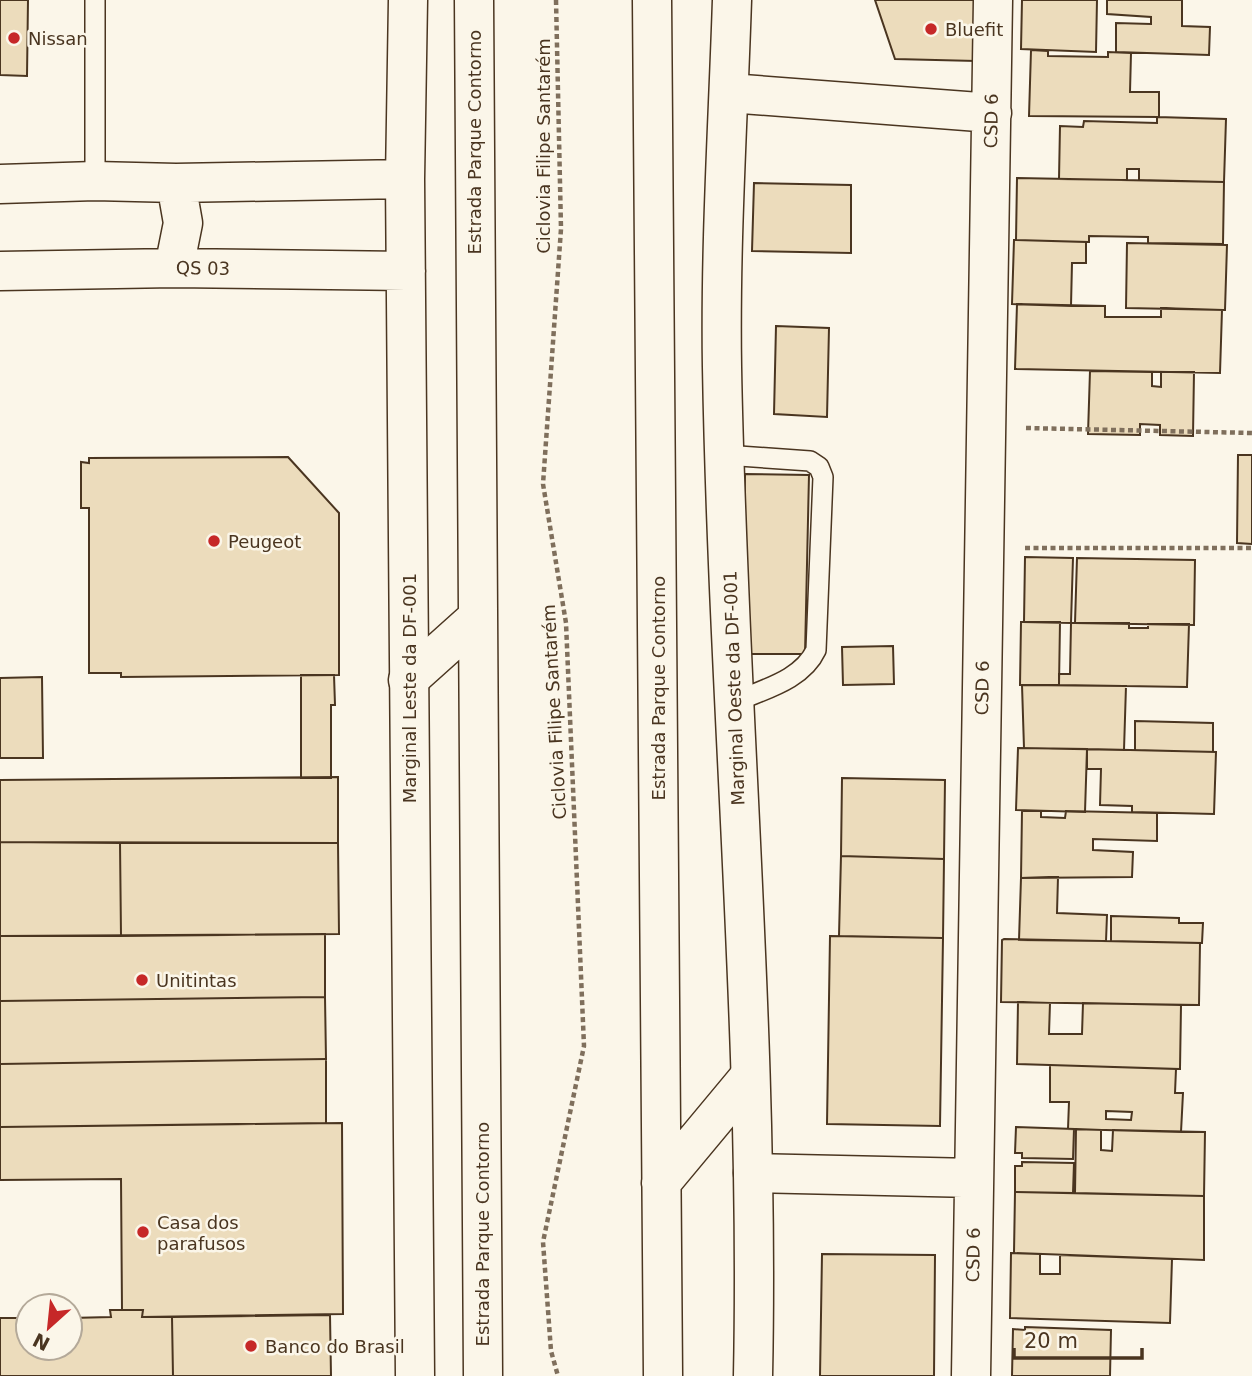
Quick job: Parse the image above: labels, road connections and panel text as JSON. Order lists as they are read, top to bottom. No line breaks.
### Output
{"streets":{"main road":["CSD 6","Estrada Parque Contorno","QS 03","Marginal Leste da DF-001","Marginal Oeste da DF-001"],"path":["Ciclovia Filipe Santarém"]},"crossings":[["QS 03","Marginal Leste da DF-001"]],"places":["Bluefit","Nissan","Peugeot","Unitintas","Casa dos parafusos","Banco do Brasil"],"scale_bar":"20 m","north":"bottom left"}
